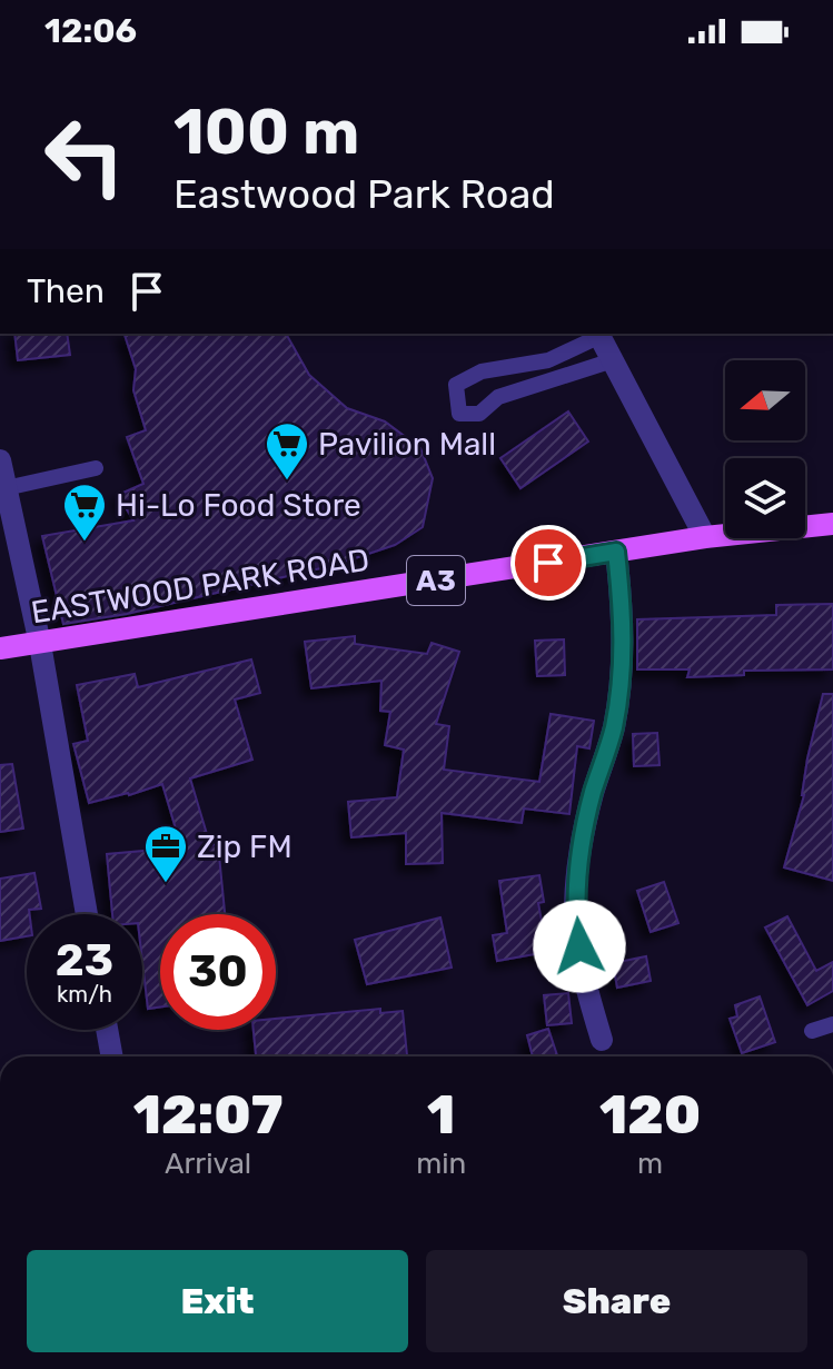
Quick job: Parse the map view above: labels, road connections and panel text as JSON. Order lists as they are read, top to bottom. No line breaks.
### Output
{"streets":{"main road":["A3","EASTWOOD PARK ROAD"]},"places":{"supermarket":["Pavilion Mall","Hi-Lo Food Store"],"office":["Zip FM"]},"north":"left","page":{"status":"12:06","turn":["100 m","Eastwood Park Road"],"then":"Then","speed":"23 km/h","limit":"30","eta":["12:07","Arrival","1","min","120","m"],"buttons":["Exit","Share"]}}
